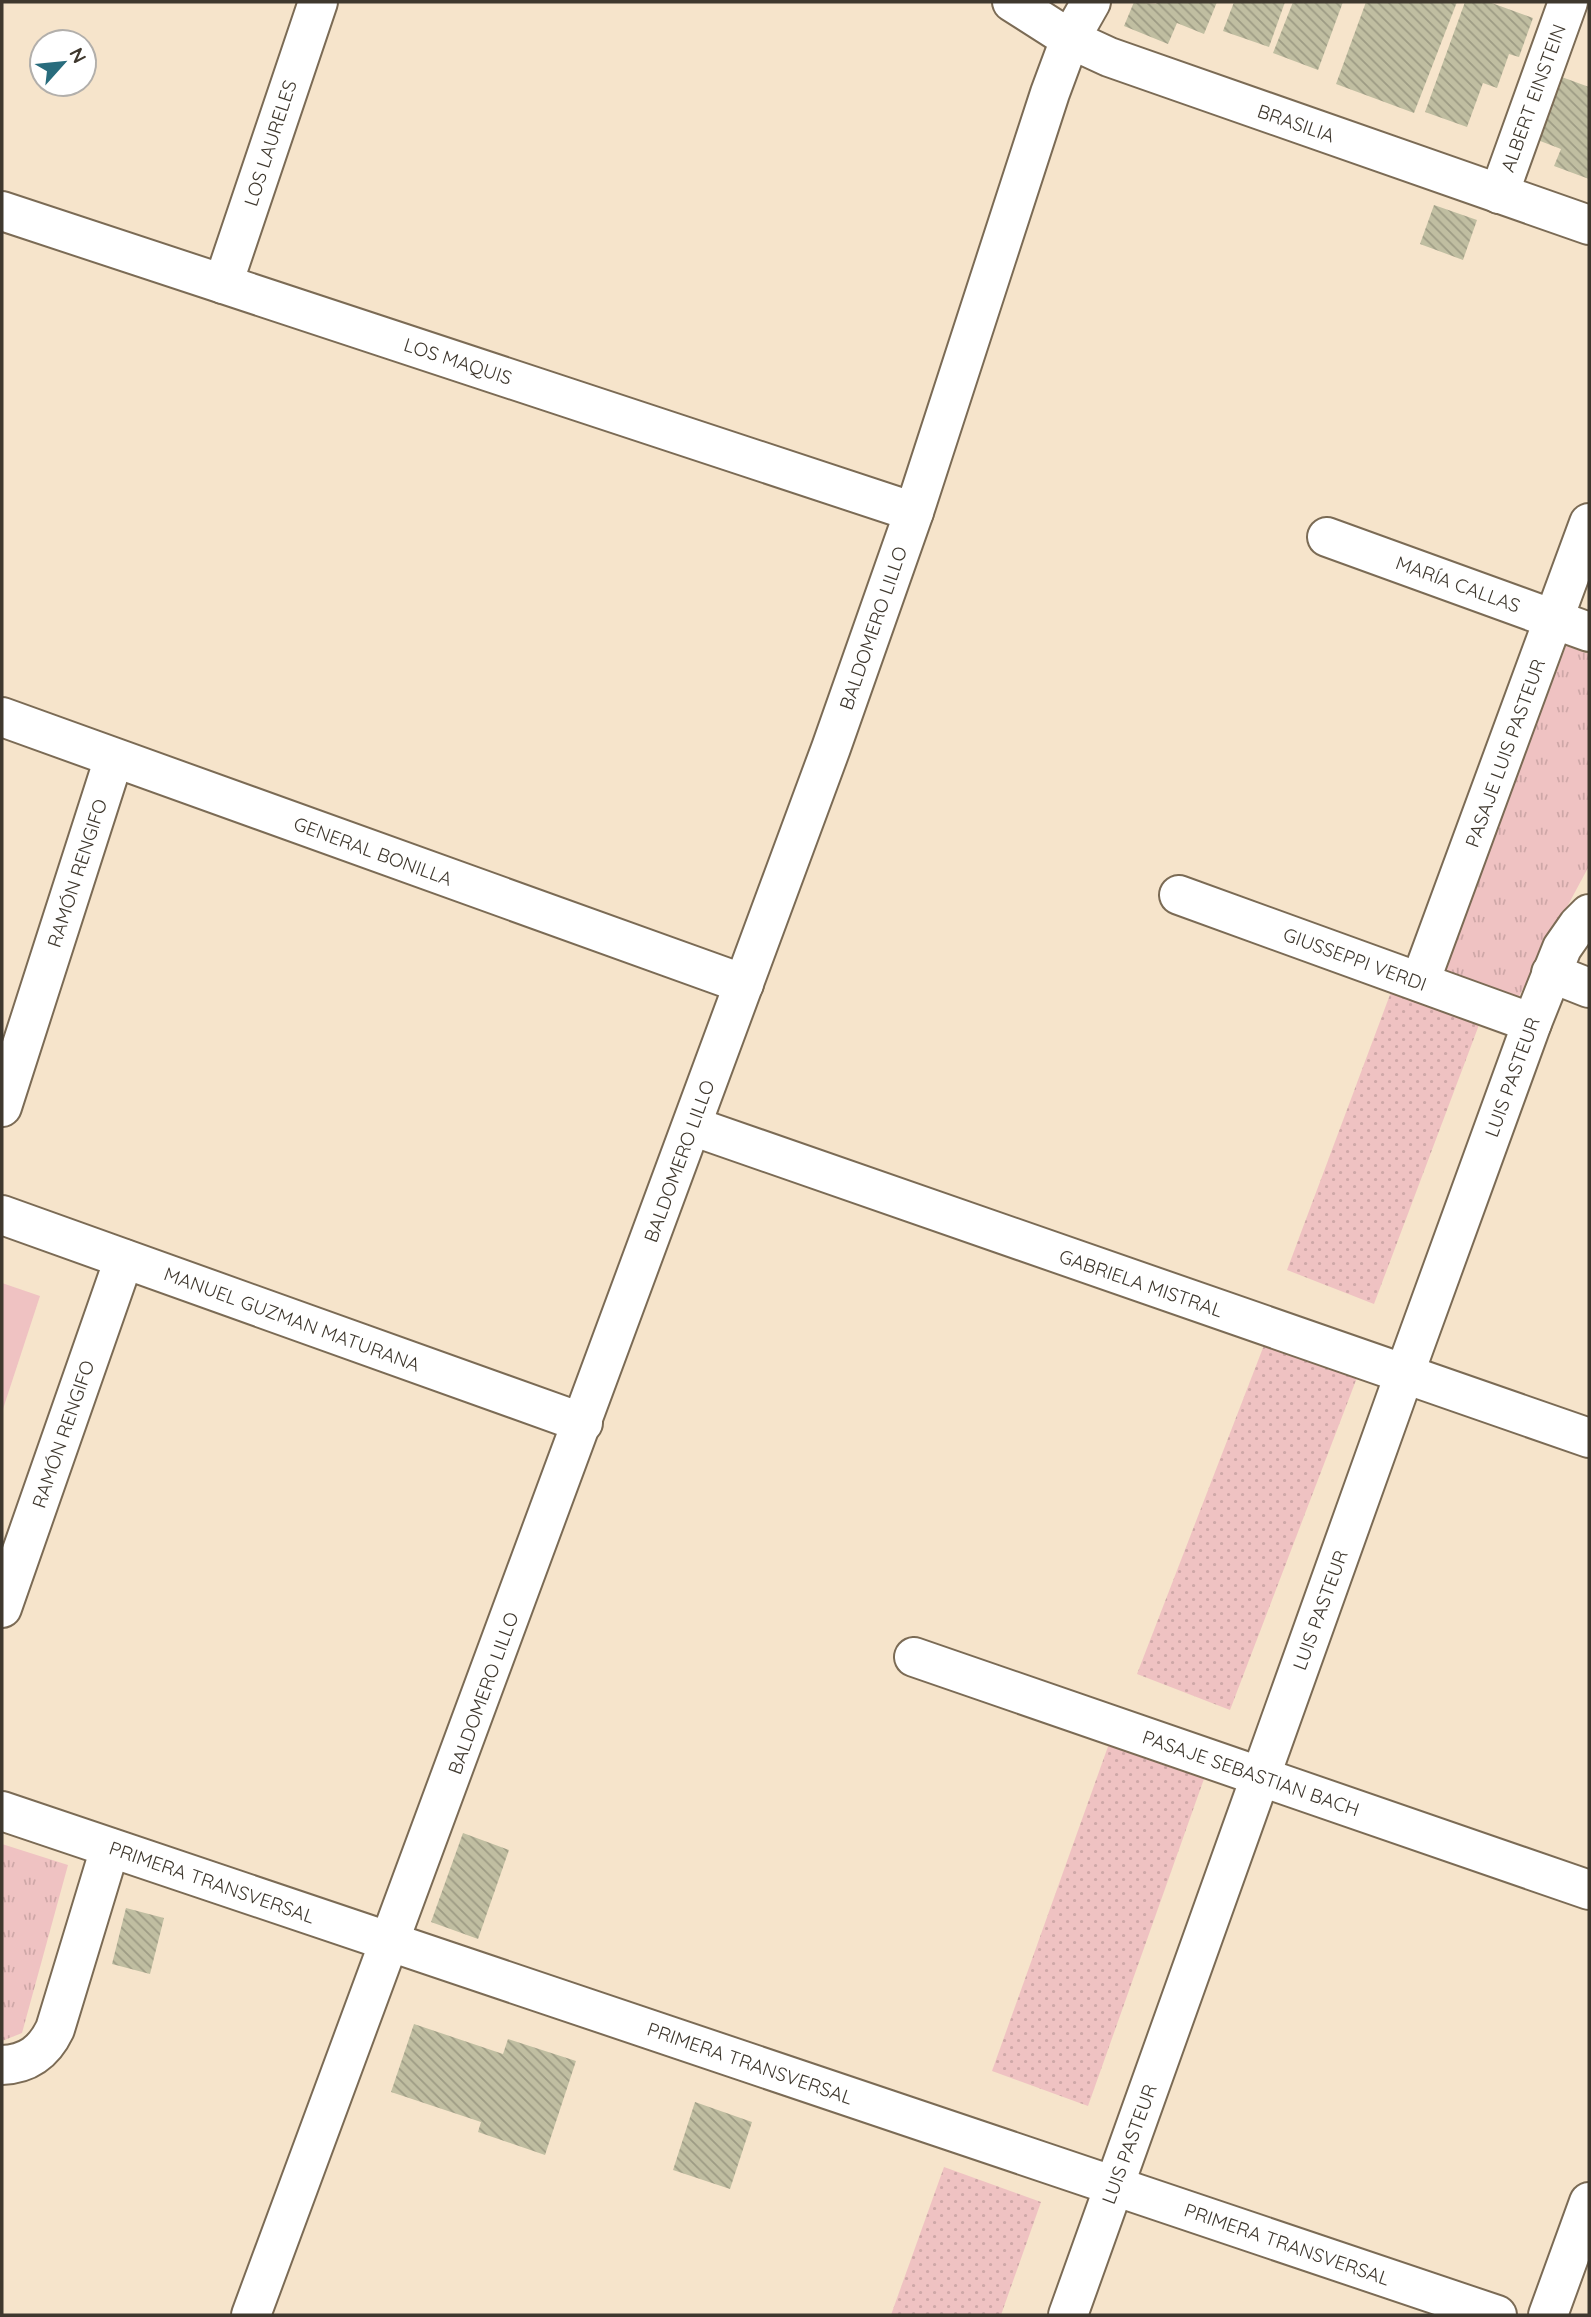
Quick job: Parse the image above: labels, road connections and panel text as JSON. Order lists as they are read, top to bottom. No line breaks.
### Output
{"streets":{"street":["ALBERT EINSTEIN","BRASILIA","LOS LAURELES","LOS MAQUIS","MARÍA CALLAS","BALDOMERO LILLO","PASAJE LUIS PASTEUR","GENERAL BONILLA","RAMÓN RENGIFO","GIUSSEPPI VERDI","LUIS PASTEUR","GABRIELA MISTRAL","MANUEL GUZMAN MATURANA","PASAJE SEBASTIAN BACH","PRIMERA TRANSVERSAL"]},"crossings":[["ALBERT EINSTEIN","BRASILIA"],["BRASILIA","BALDOMERO LILLO"],["LOS LAURELES","LOS MAQUIS"],["LOS MAQUIS","BALDOMERO LILLO"],["MARÍA CALLAS","PASAJE LUIS PASTEUR"],["BALDOMERO LILLO","GENERAL BONILLA"],["BALDOMERO LILLO","GABRIELA MISTRAL"],["BALDOMERO LILLO","MANUEL GUZMAN MATURANA"],["BALDOMERO LILLO","PRIMERA TRANSVERSAL"],["PASAJE LUIS PASTEUR","GIUSSEPPI VERDI"],["GENERAL BONILLA","RAMÓN RENGIFO"],["RAMÓN RENGIFO","MANUEL GUZMAN MATURANA"],["GIUSSEPPI VERDI","LUIS PASTEUR"],["LUIS PASTEUR","GABRIELA MISTRAL"],["LUIS PASTEUR","PASAJE SEBASTIAN BACH"],["LUIS PASTEUR","PRIMERA TRANSVERSAL"]],"north":"top right"}
